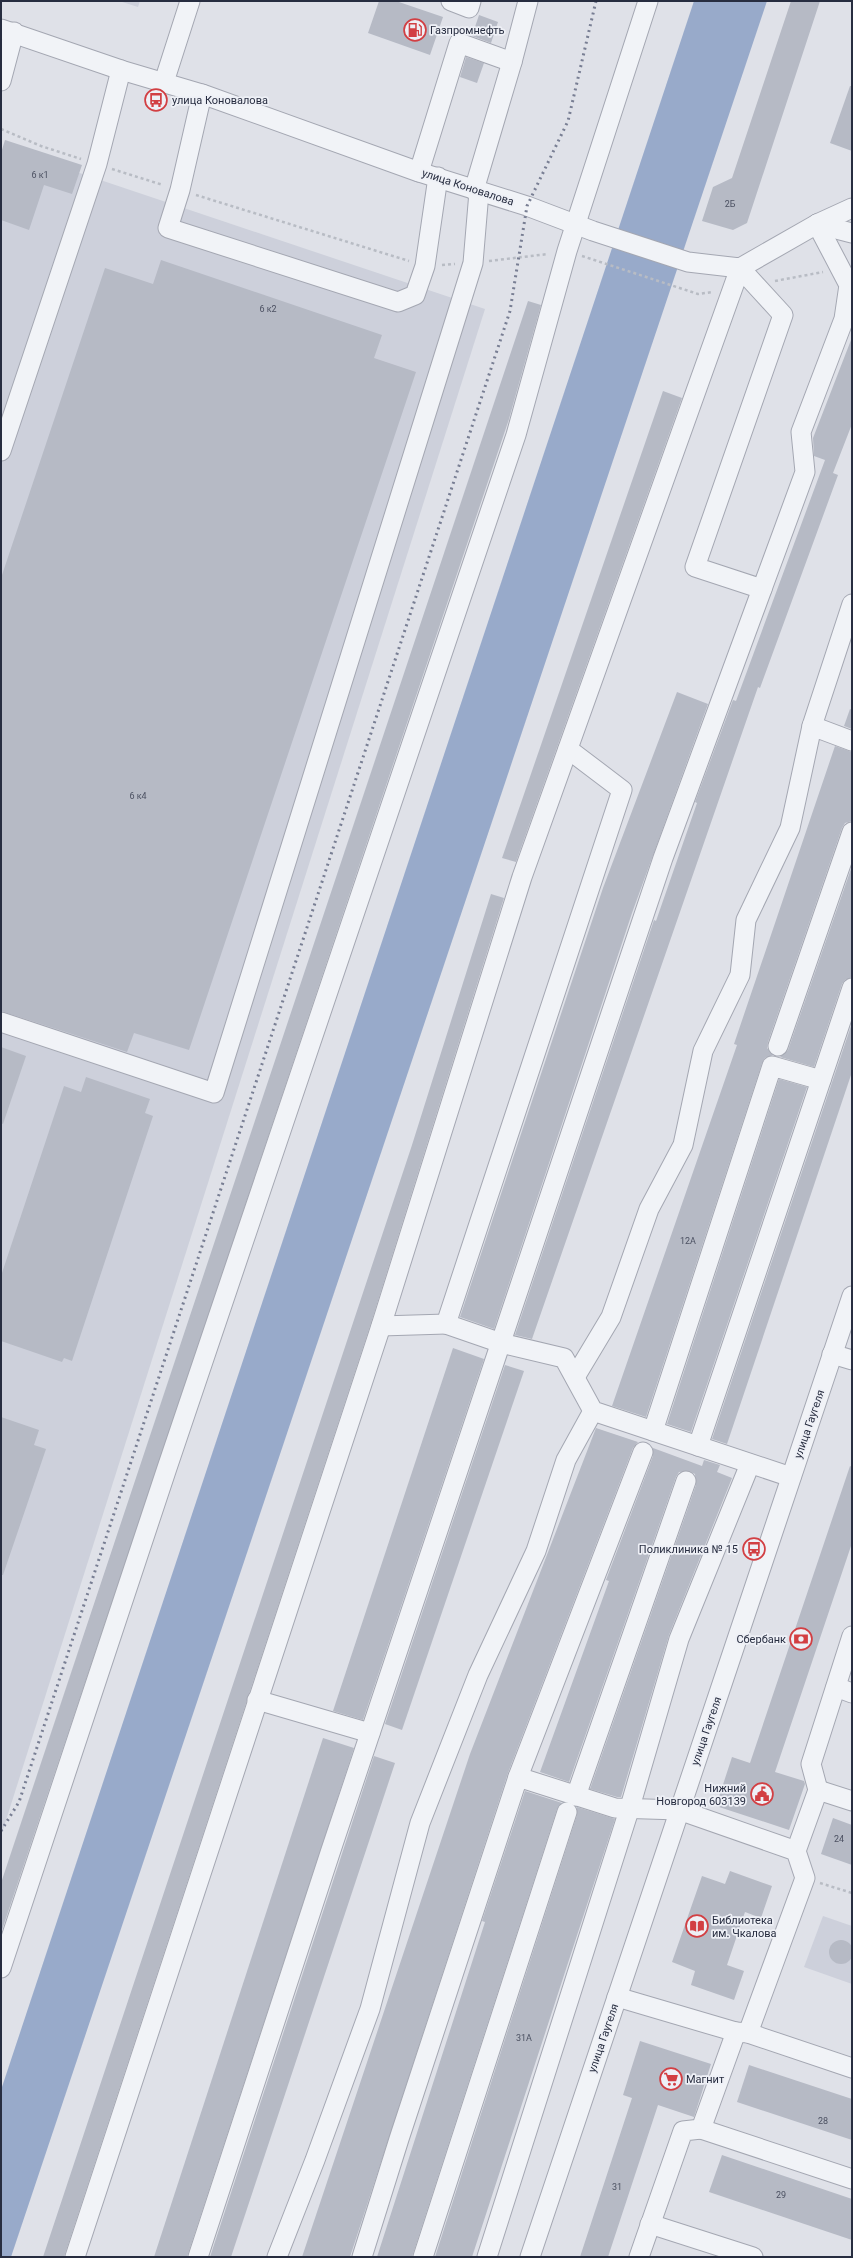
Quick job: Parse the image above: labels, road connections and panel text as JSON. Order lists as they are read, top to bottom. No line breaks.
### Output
{"streets":{"street":["улица Коновалова","улица Гаугеля"]},"places":{"fuel station":["Газпромнефть"],"bus stop":["улица Коновалова","Поликлиника № 15"],"bank":["Сбербанк"],"public building":["Нижний Новгород 603139"],"library":["Библиотека им. Чкалова"],"supermarket":["Магнит"]},"house_numbers":["6 к1","2Б","6 к2","6 к4","12А","24","31А","28","31","29"]}
